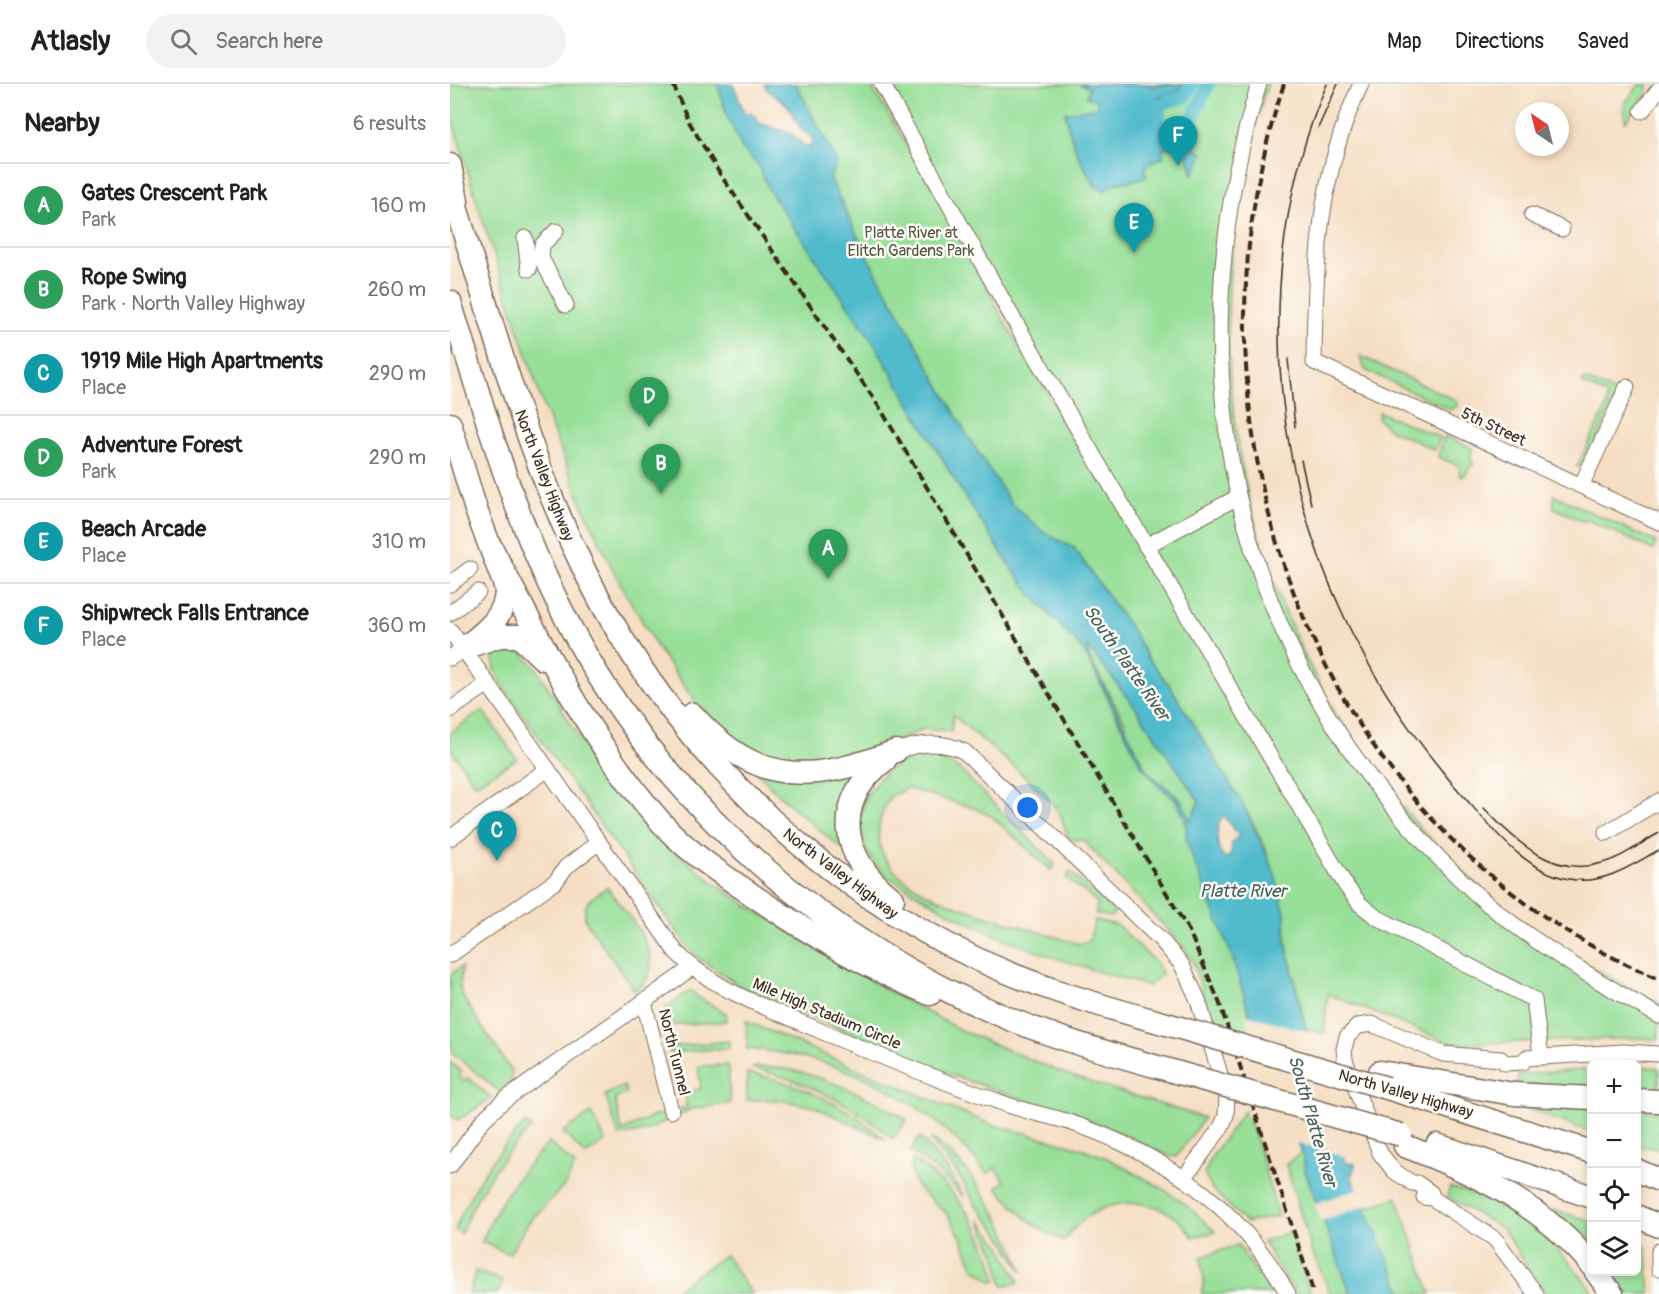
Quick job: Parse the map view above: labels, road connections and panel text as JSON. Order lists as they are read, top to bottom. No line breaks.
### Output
{"streets":{"highway":["North Valley Highway"],"street":["5th Street","Mile High Stadium Circle","North Tunnel"]},"water":["South Platte River","Platte River"],"parks":["Platte River at Elitch Gardens Park"],"north":"top left","page":{"header":"Atlasly","search":"Search here","nav":["Map","Directions","Saved"],"heading":["Nearby","6 results"],"pins":["F","E","D","B","A","C"],"list":[{"mark":"A","name":"Gates Crescent Park","note":"Park","value":"160 m"},{"mark":"B","name":"Rope Swing","note":"Park · North Valley Highway","value":"260 m"},{"mark":"C","name":"1919 Mile High Apartments","note":"Place","value":"290 m"},{"mark":"D","name":"Adventure Forest","note":"Park","value":"290 m"},{"mark":"E","name":"Beach Arcade","note":"Place","value":"310 m"},{"mark":"F","name":"Shipwreck Falls Entrance","note":"Place","value":"360 m"}],"map_buttons":["+","−"]}}
